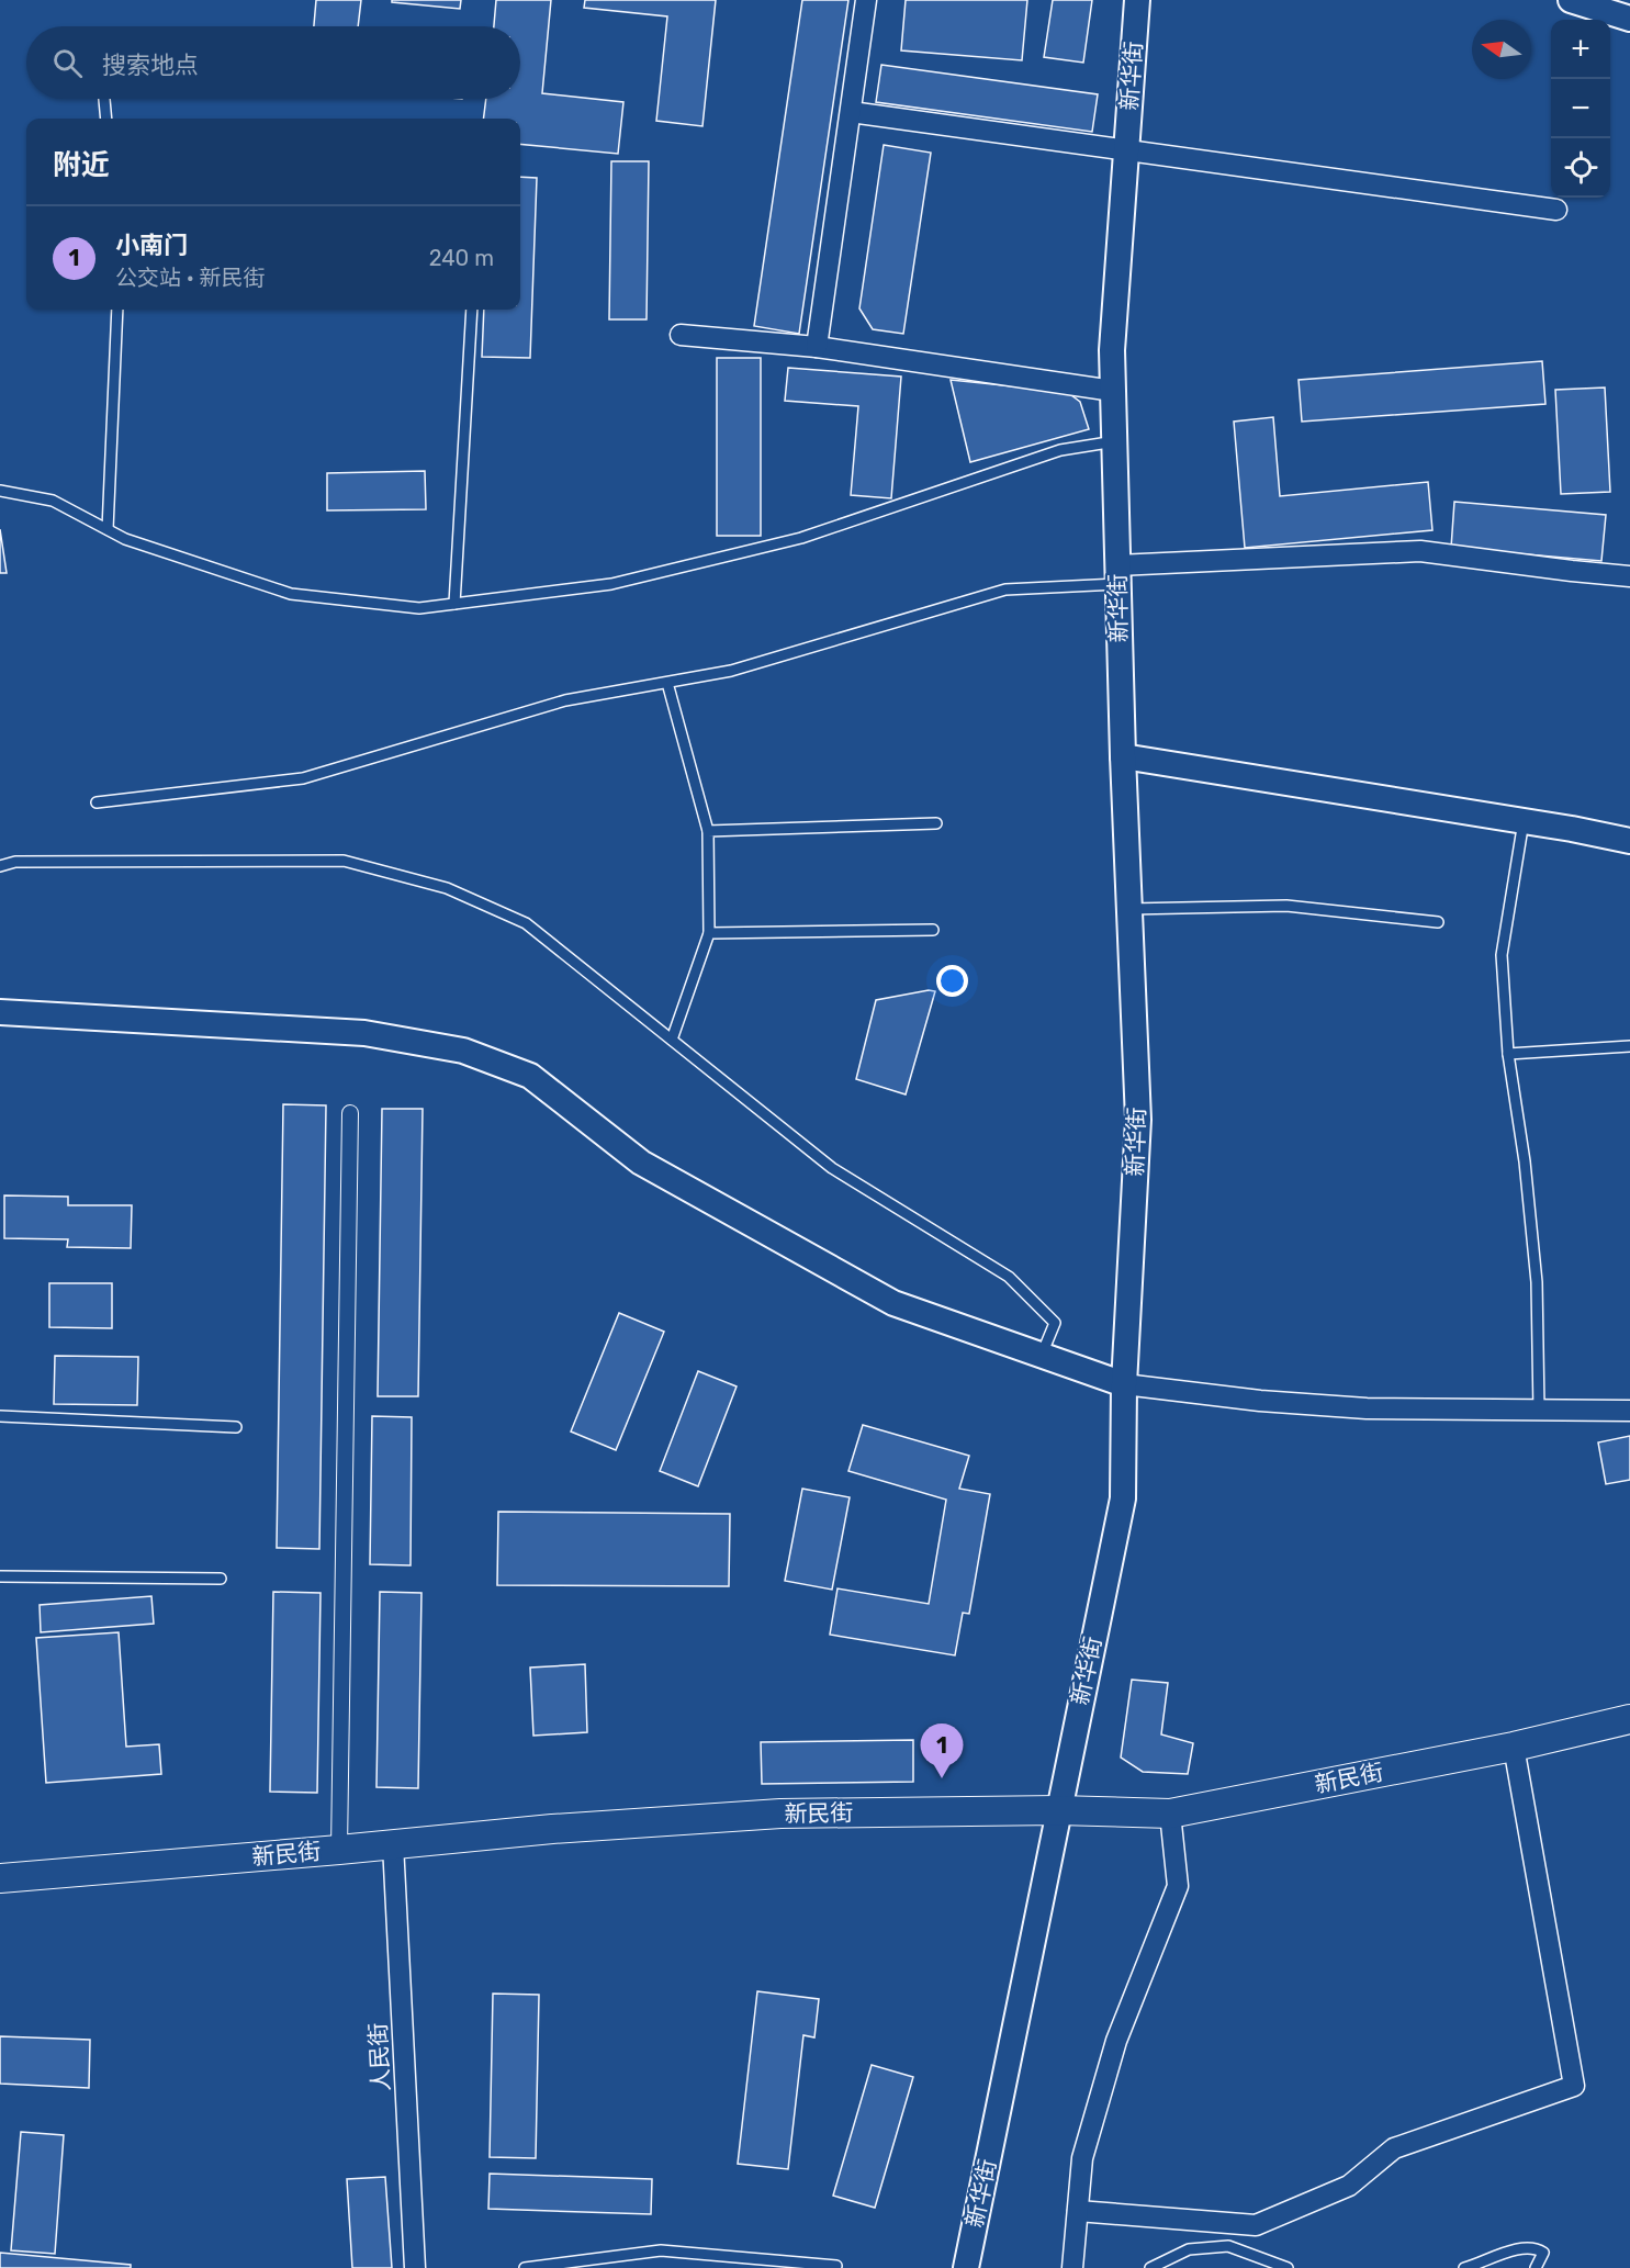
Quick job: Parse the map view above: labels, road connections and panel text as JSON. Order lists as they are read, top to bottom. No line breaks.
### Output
{"streets":{"main road":["新民街"],"street":["新华街","人民街"]},"crossings":[["新华街","新民街"],["新民街","人民街"]],"north":"left","page":{"map_buttons":["+","−"],"search":"搜索地点","heading":"附近","list":[{"mark":"1","name":"小南门","note":"公交站 · 新民街","value":"240 m"}],"pins":"1"}}
